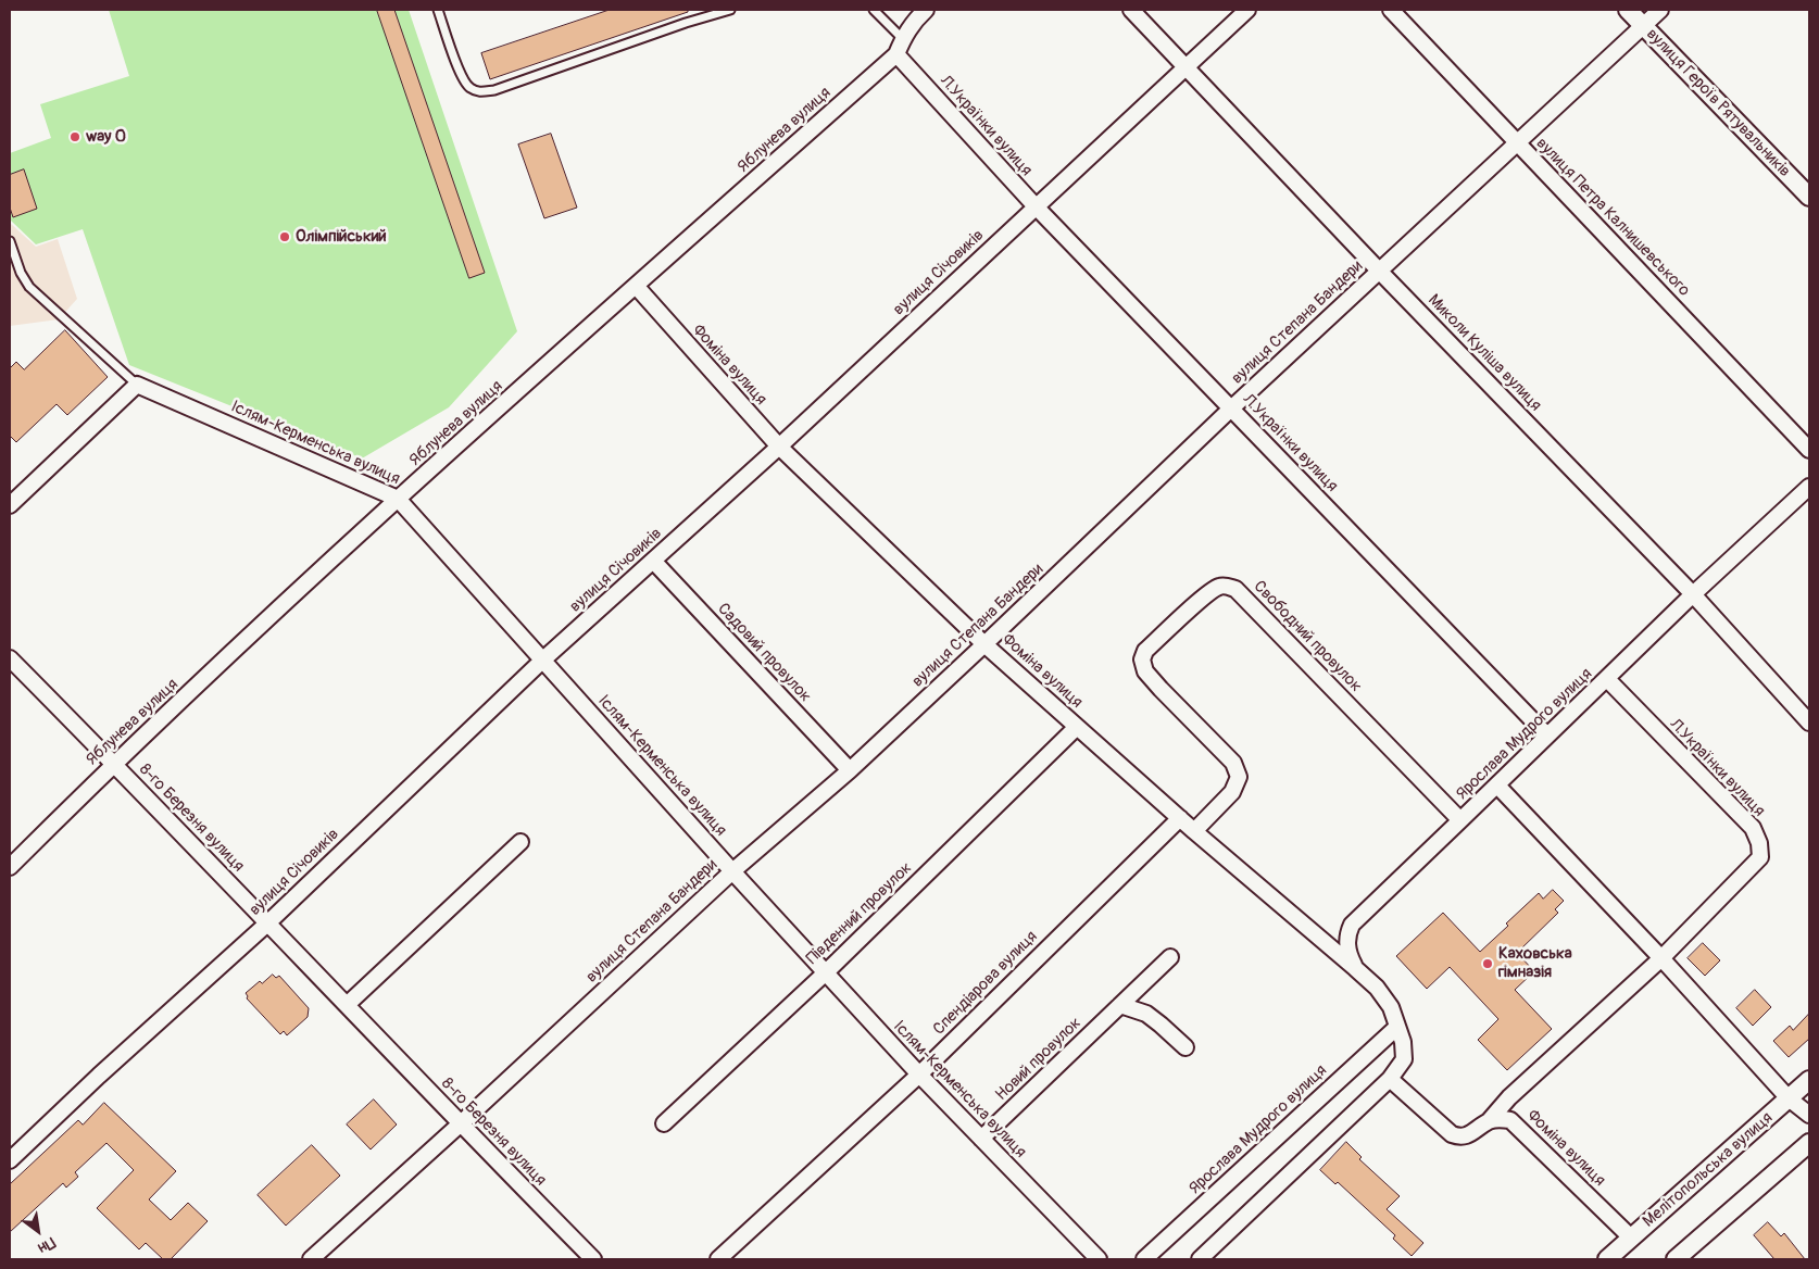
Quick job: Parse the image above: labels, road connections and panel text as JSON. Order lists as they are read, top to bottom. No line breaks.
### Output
{"streets":{"street":["вулиця Героїв Рятувальників","Л.Українки вулиця","Яблунева вулиця","вулиця Петра Калнишевського","вулиця Січовиків","вулиця Степана Бандери","Миколи Куліша вулиця","Фоміна вулиця","Іслям-Керменська вулиця","Свободний провулок","Садовий провулок","Ярослава Мудрого вулиця","8-го Березня вулиця","Південний провулок","Спендіарова вулиця","Новий провулок","Мелітопольська вулиця"]},"crossings":[["вулиця Героїв Рятувальників","вулиця Степана Бандери"],["Л.Українки вулиця","Яблунева вулиця"],["Л.Українки вулиця","вулиця Січовиків"],["Л.Українки вулиця","вулиця Степана Бандери"],["Л.Українки вулиця","Фоміна вулиця"],["Л.Українки вулиця","Ярослава Мудрого вулиця"],["Яблунева вулиця","Фоміна вулиця"],["Яблунева вулиця","Іслям-Керменська вулиця"],["Яблунева вулиця","8-го Березня вулиця"],["вулиця Петра Калнишевського","вулиця Степана Бандери"],["вулиця Січовиків","Миколи Куліша вулиця"],["вулиця Січовиків","Фоміна вулиця"],["вулиця Січовиків","Іслям-Керменська вулиця"],["вулиця Січовиків","Садовий провулок"],["вулиця Січовиків","8-го Березня вулиця"],["вулиця Степана Бандери","Миколи Куліша вулиця"],["вулиця Степана Бандери","Фоміна вулиця"],["вулиця Степана Бандери","Іслям-Керменська вулиця"],["вулиця Степана Бандери","Садовий провулок"],["вулиця Степана Бандери","8-го Березня вулиця"],["Миколи Куліша вулиця","Ярослава Мудрого вулиця"],["Фоміна вулиця","Свободний провулок"],["Фоміна вулиця","Ярослава Мудрого вулиця"],["Фоміна вулиця","Південний провулок"],["Фоміна вулиця","Спендіарова вулиця"],["Фоміна вулиця","Мелітопольська вулиця"],["Іслям-Керменська вулиця","Південний провулок"],["Іслям-Керменська вулиця","Спендіарова вулиця"],["Іслям-Керменська вулиця","Новий провулок"],["Свободний провулок","Ярослава Мудрого вулиця"]],"places":["way 0","Олімпійський","Каховська гімназія"],"north":"bottom right"}
